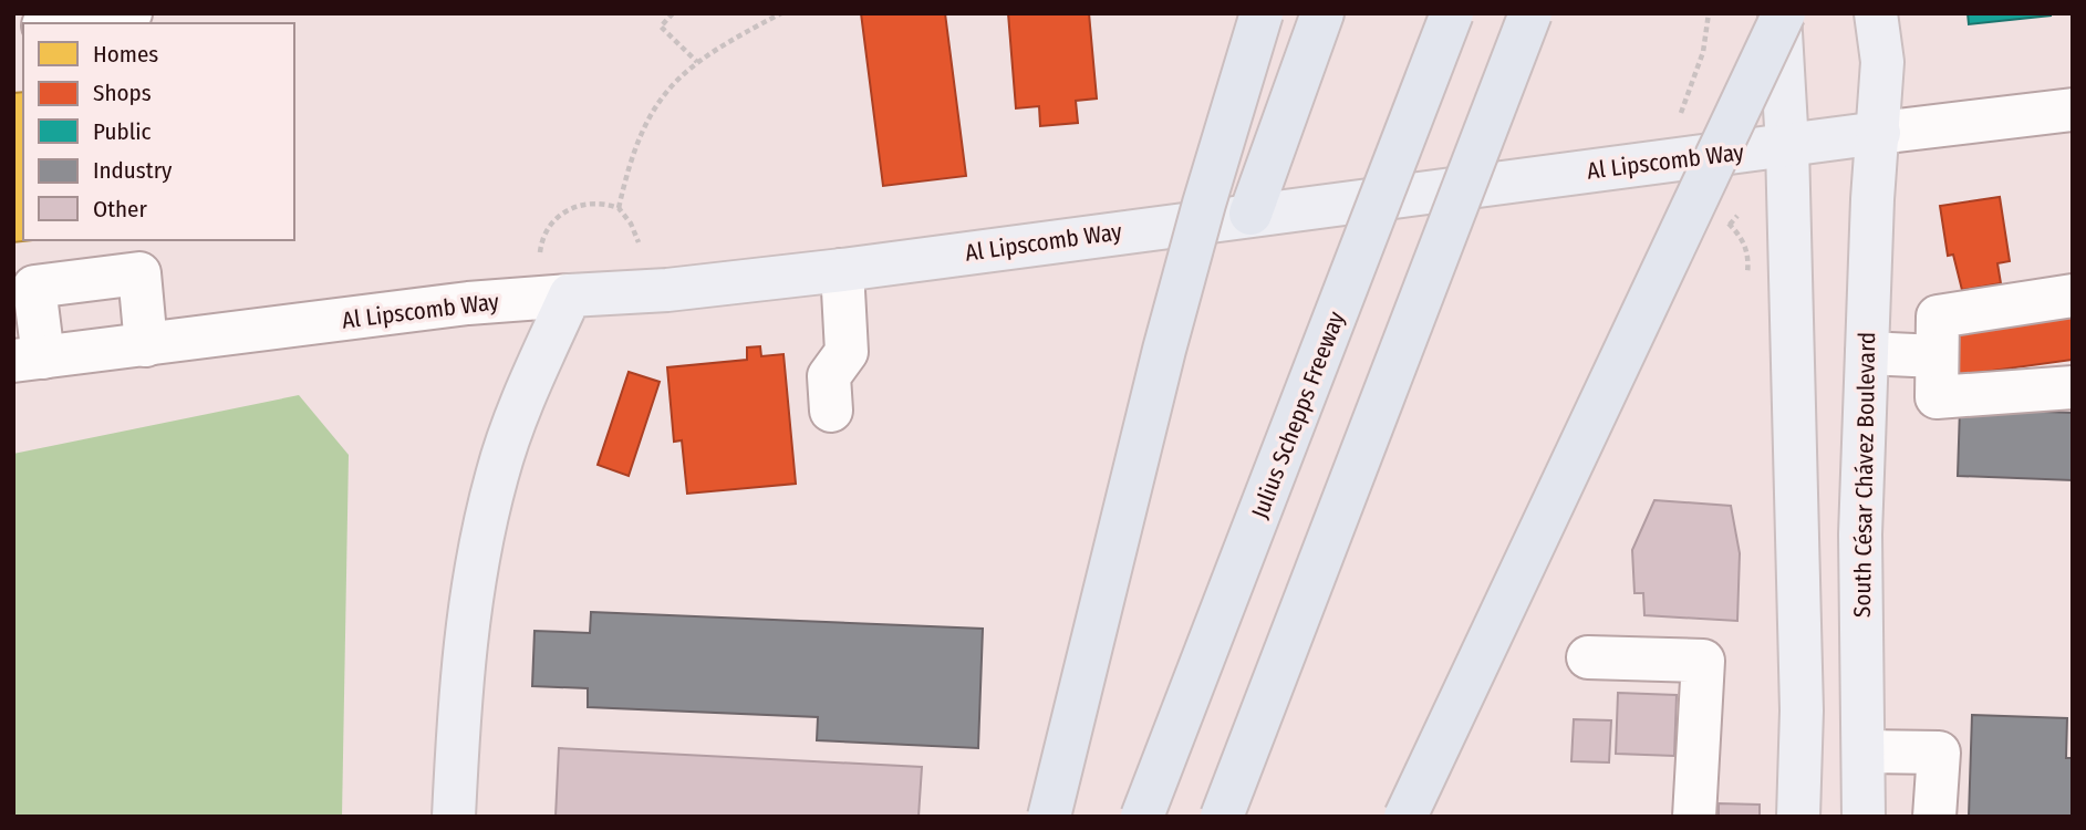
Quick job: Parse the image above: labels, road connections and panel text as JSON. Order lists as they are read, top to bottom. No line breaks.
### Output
{"streets":{"highway":["Julius Schepps Freeway"],"main road":["Al Lipscomb Way","South César Chávez Boulevard"]},"crossings":[["Al Lipscomb Way","South César Chávez Boulevard"]],"legend":["Homes","Shops","Public","Industry","Other"]}
